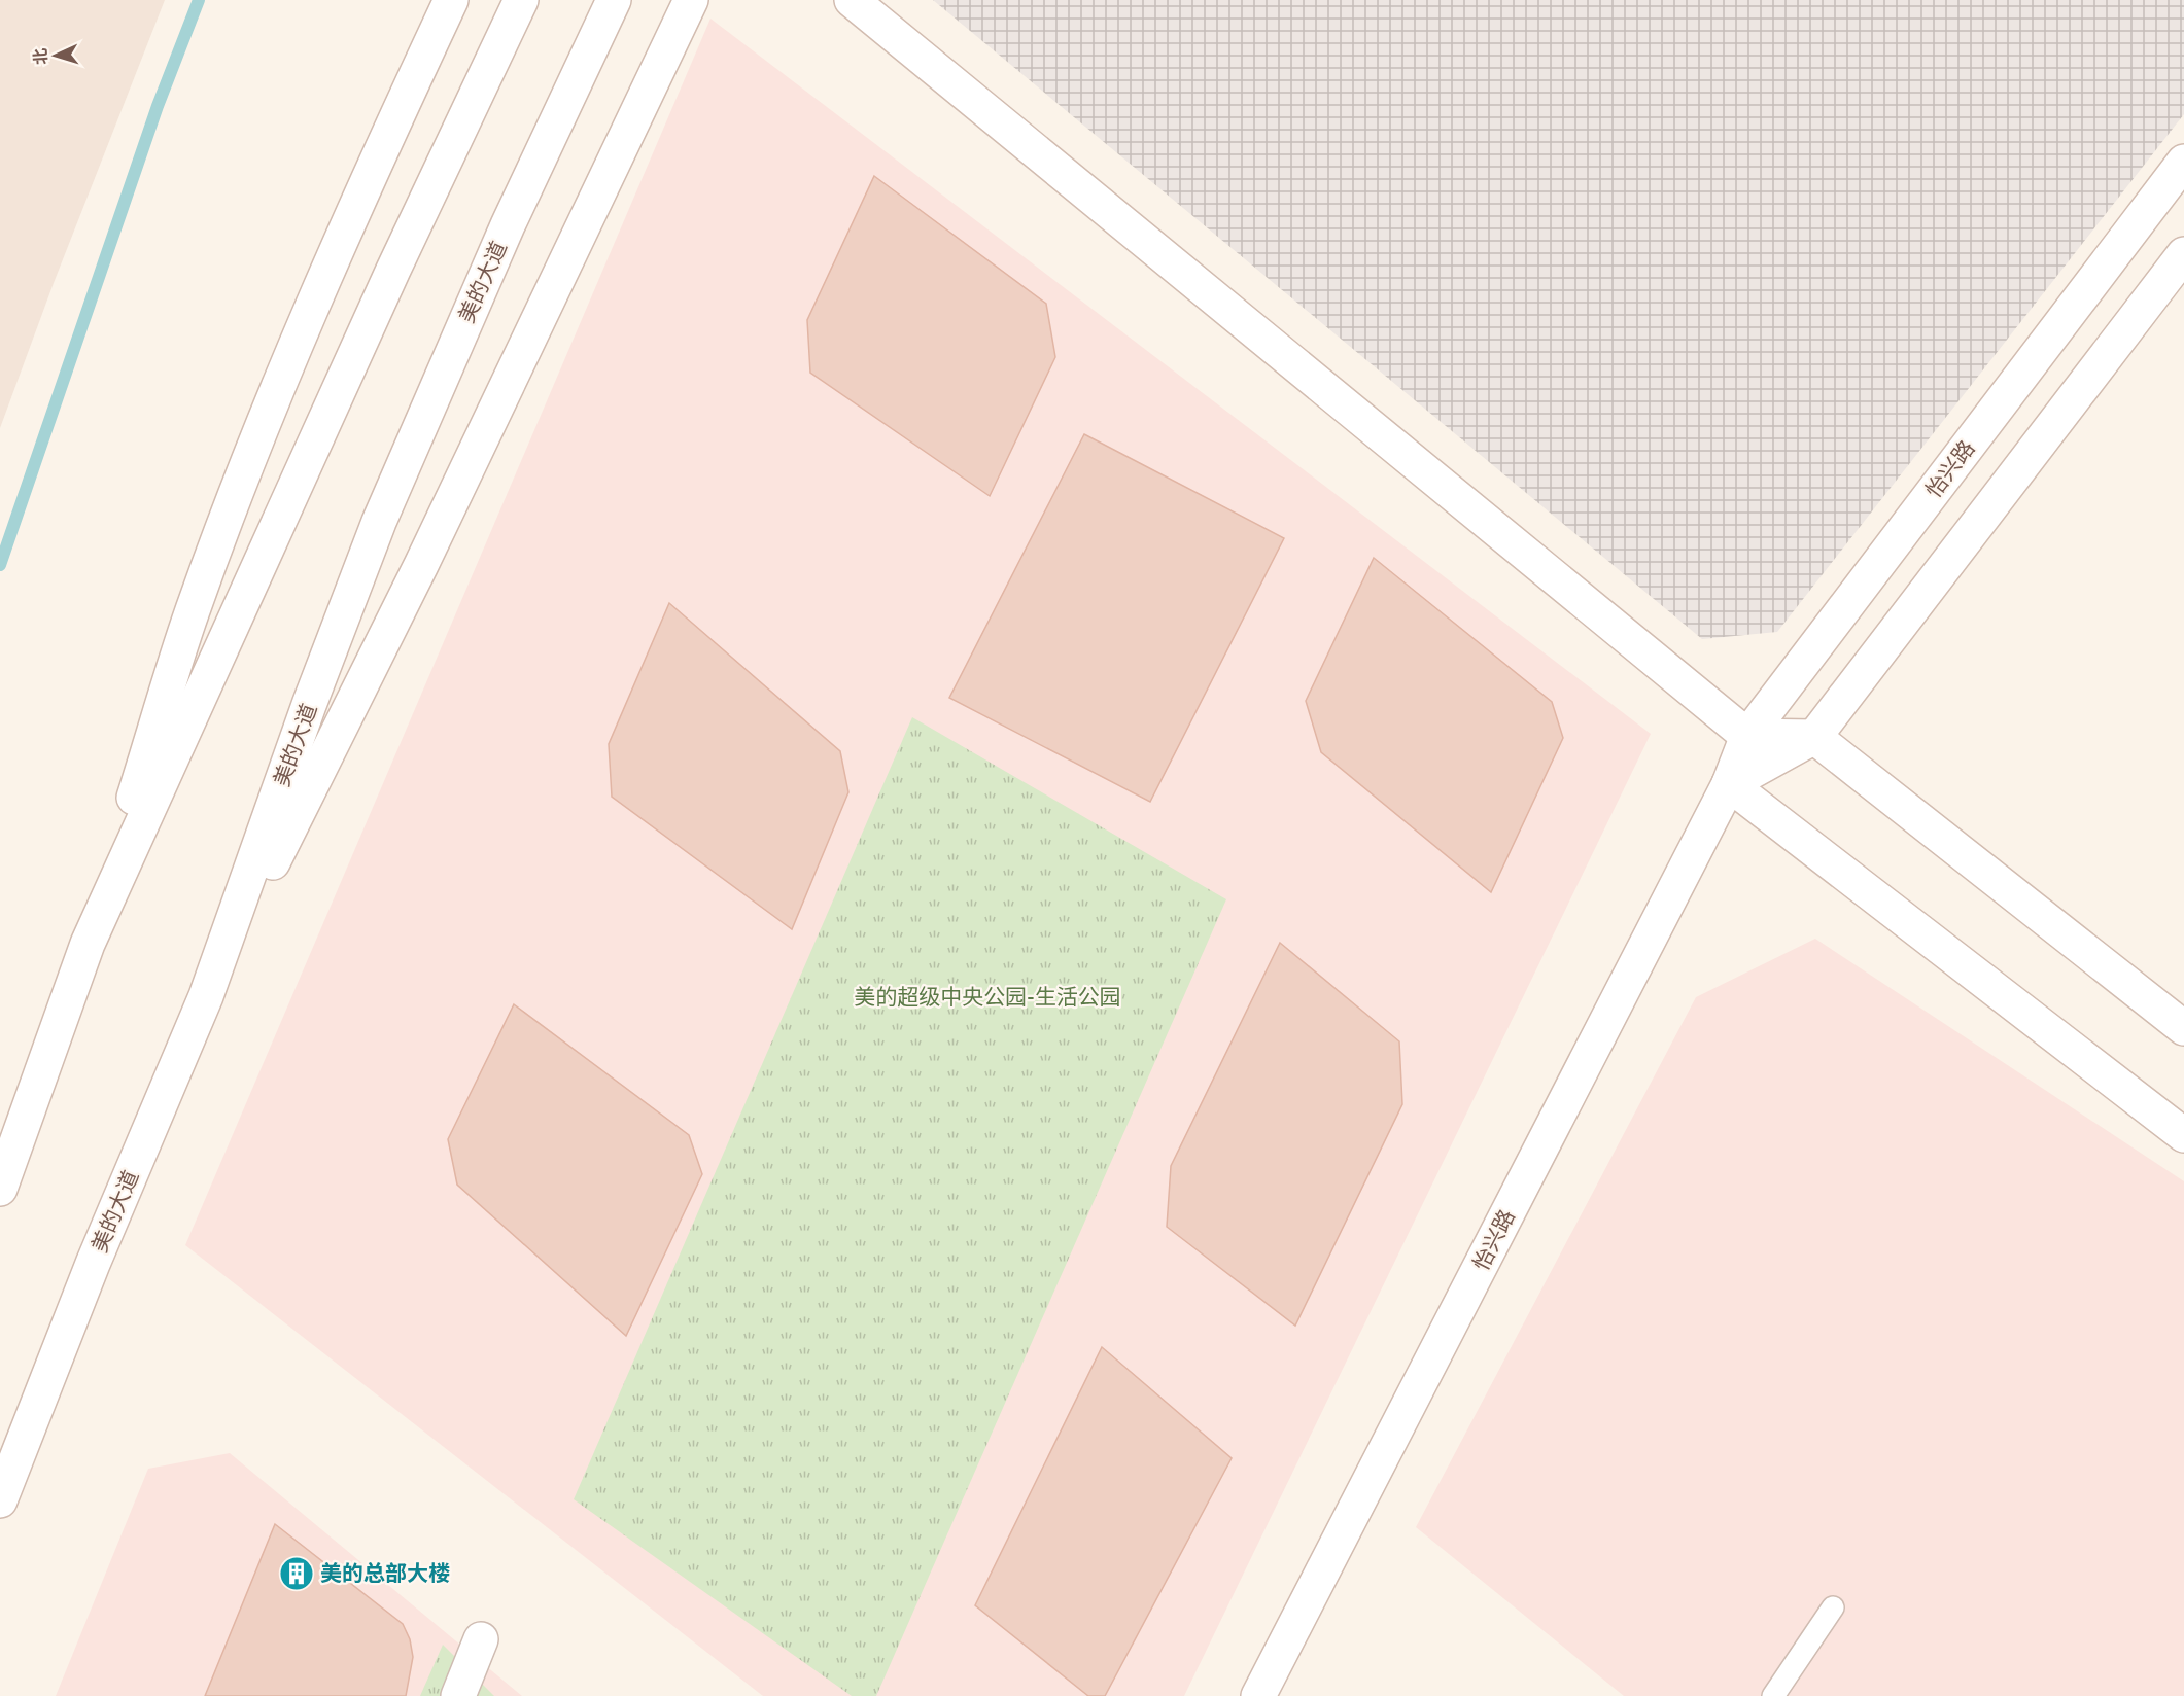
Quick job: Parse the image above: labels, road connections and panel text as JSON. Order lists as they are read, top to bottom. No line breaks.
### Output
{"streets":{"main road":["美的大道","怡兴路"]},"parks":["美的超级中央公园-生活公园"],"places":{"building":["美的总部大楼"]},"north":"left"}
